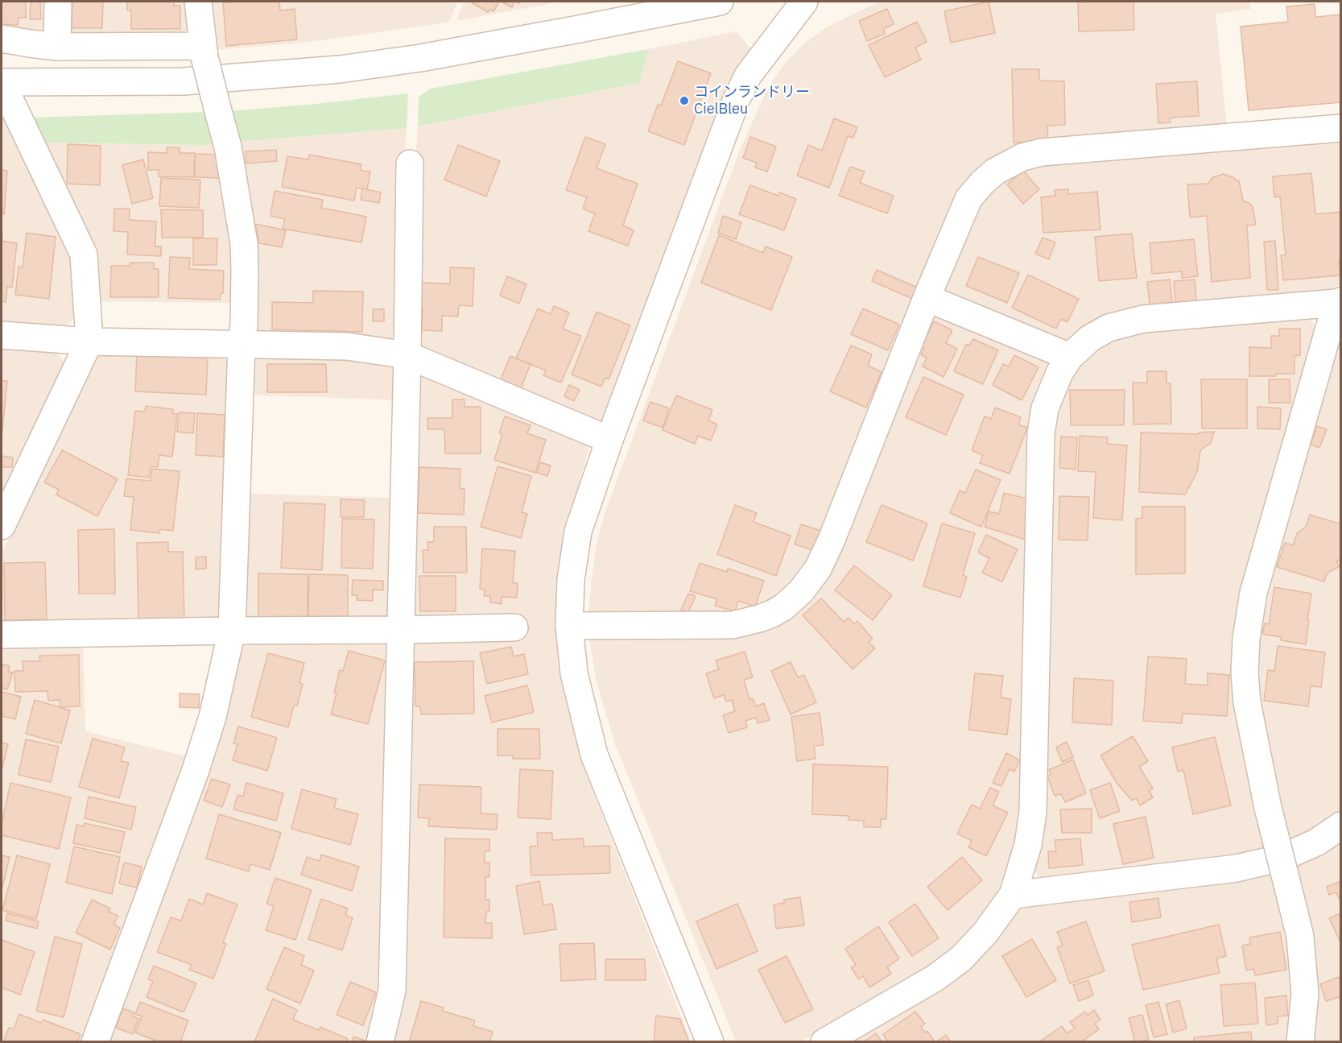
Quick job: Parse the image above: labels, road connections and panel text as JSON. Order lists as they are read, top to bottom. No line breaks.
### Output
{"places":["コインランドリー CielBleu"]}
